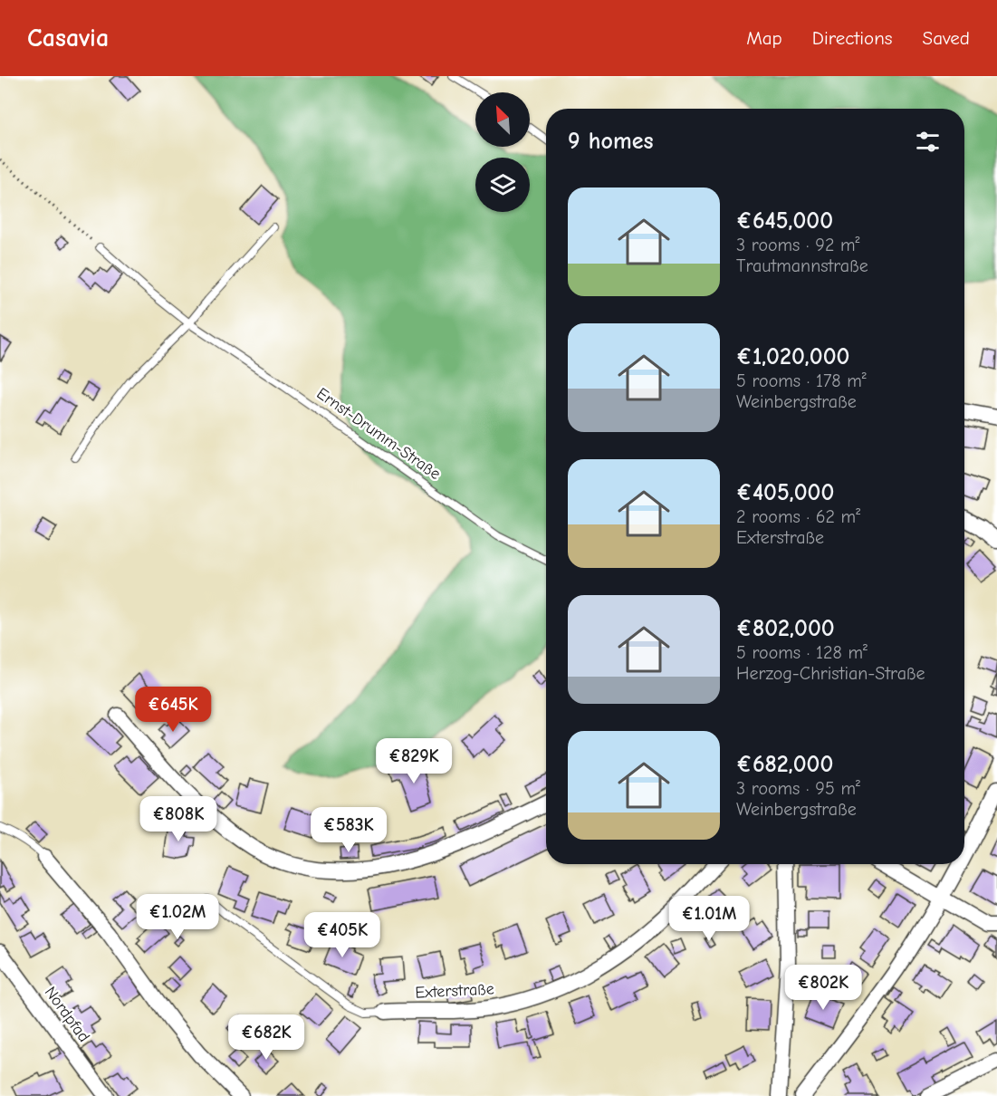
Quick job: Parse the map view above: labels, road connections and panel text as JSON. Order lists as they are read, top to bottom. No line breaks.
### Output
{"streets":{"street":["Exterstraße","Nordpfad"],"lane":["Ernst-Drumm-Straße"]},"north":"top left","page":{"header":"Casavia","nav":["Map","Directions","Saved"],"heading":"9 homes","list":[{"name":"€645,000","note":"3 rooms · 92 m² · Trautmannstraße"},{"name":"€1,020,000","note":"5 rooms · 178 m² · Weinbergstraße"},{"name":"€405,000","note":"2 rooms · 62 m² · Exterstraße"},{"name":"€802,000","note":"5 rooms · 128 m² · Herzog-Christian-Straße"},{"name":"€682,000","note":"3 rooms · 95 m² · Weinbergstraße"}],"price":["€645K","€829K","€808K","€583K","€1.02M","€1.01M","€405K","€802K","€682K"]}}
